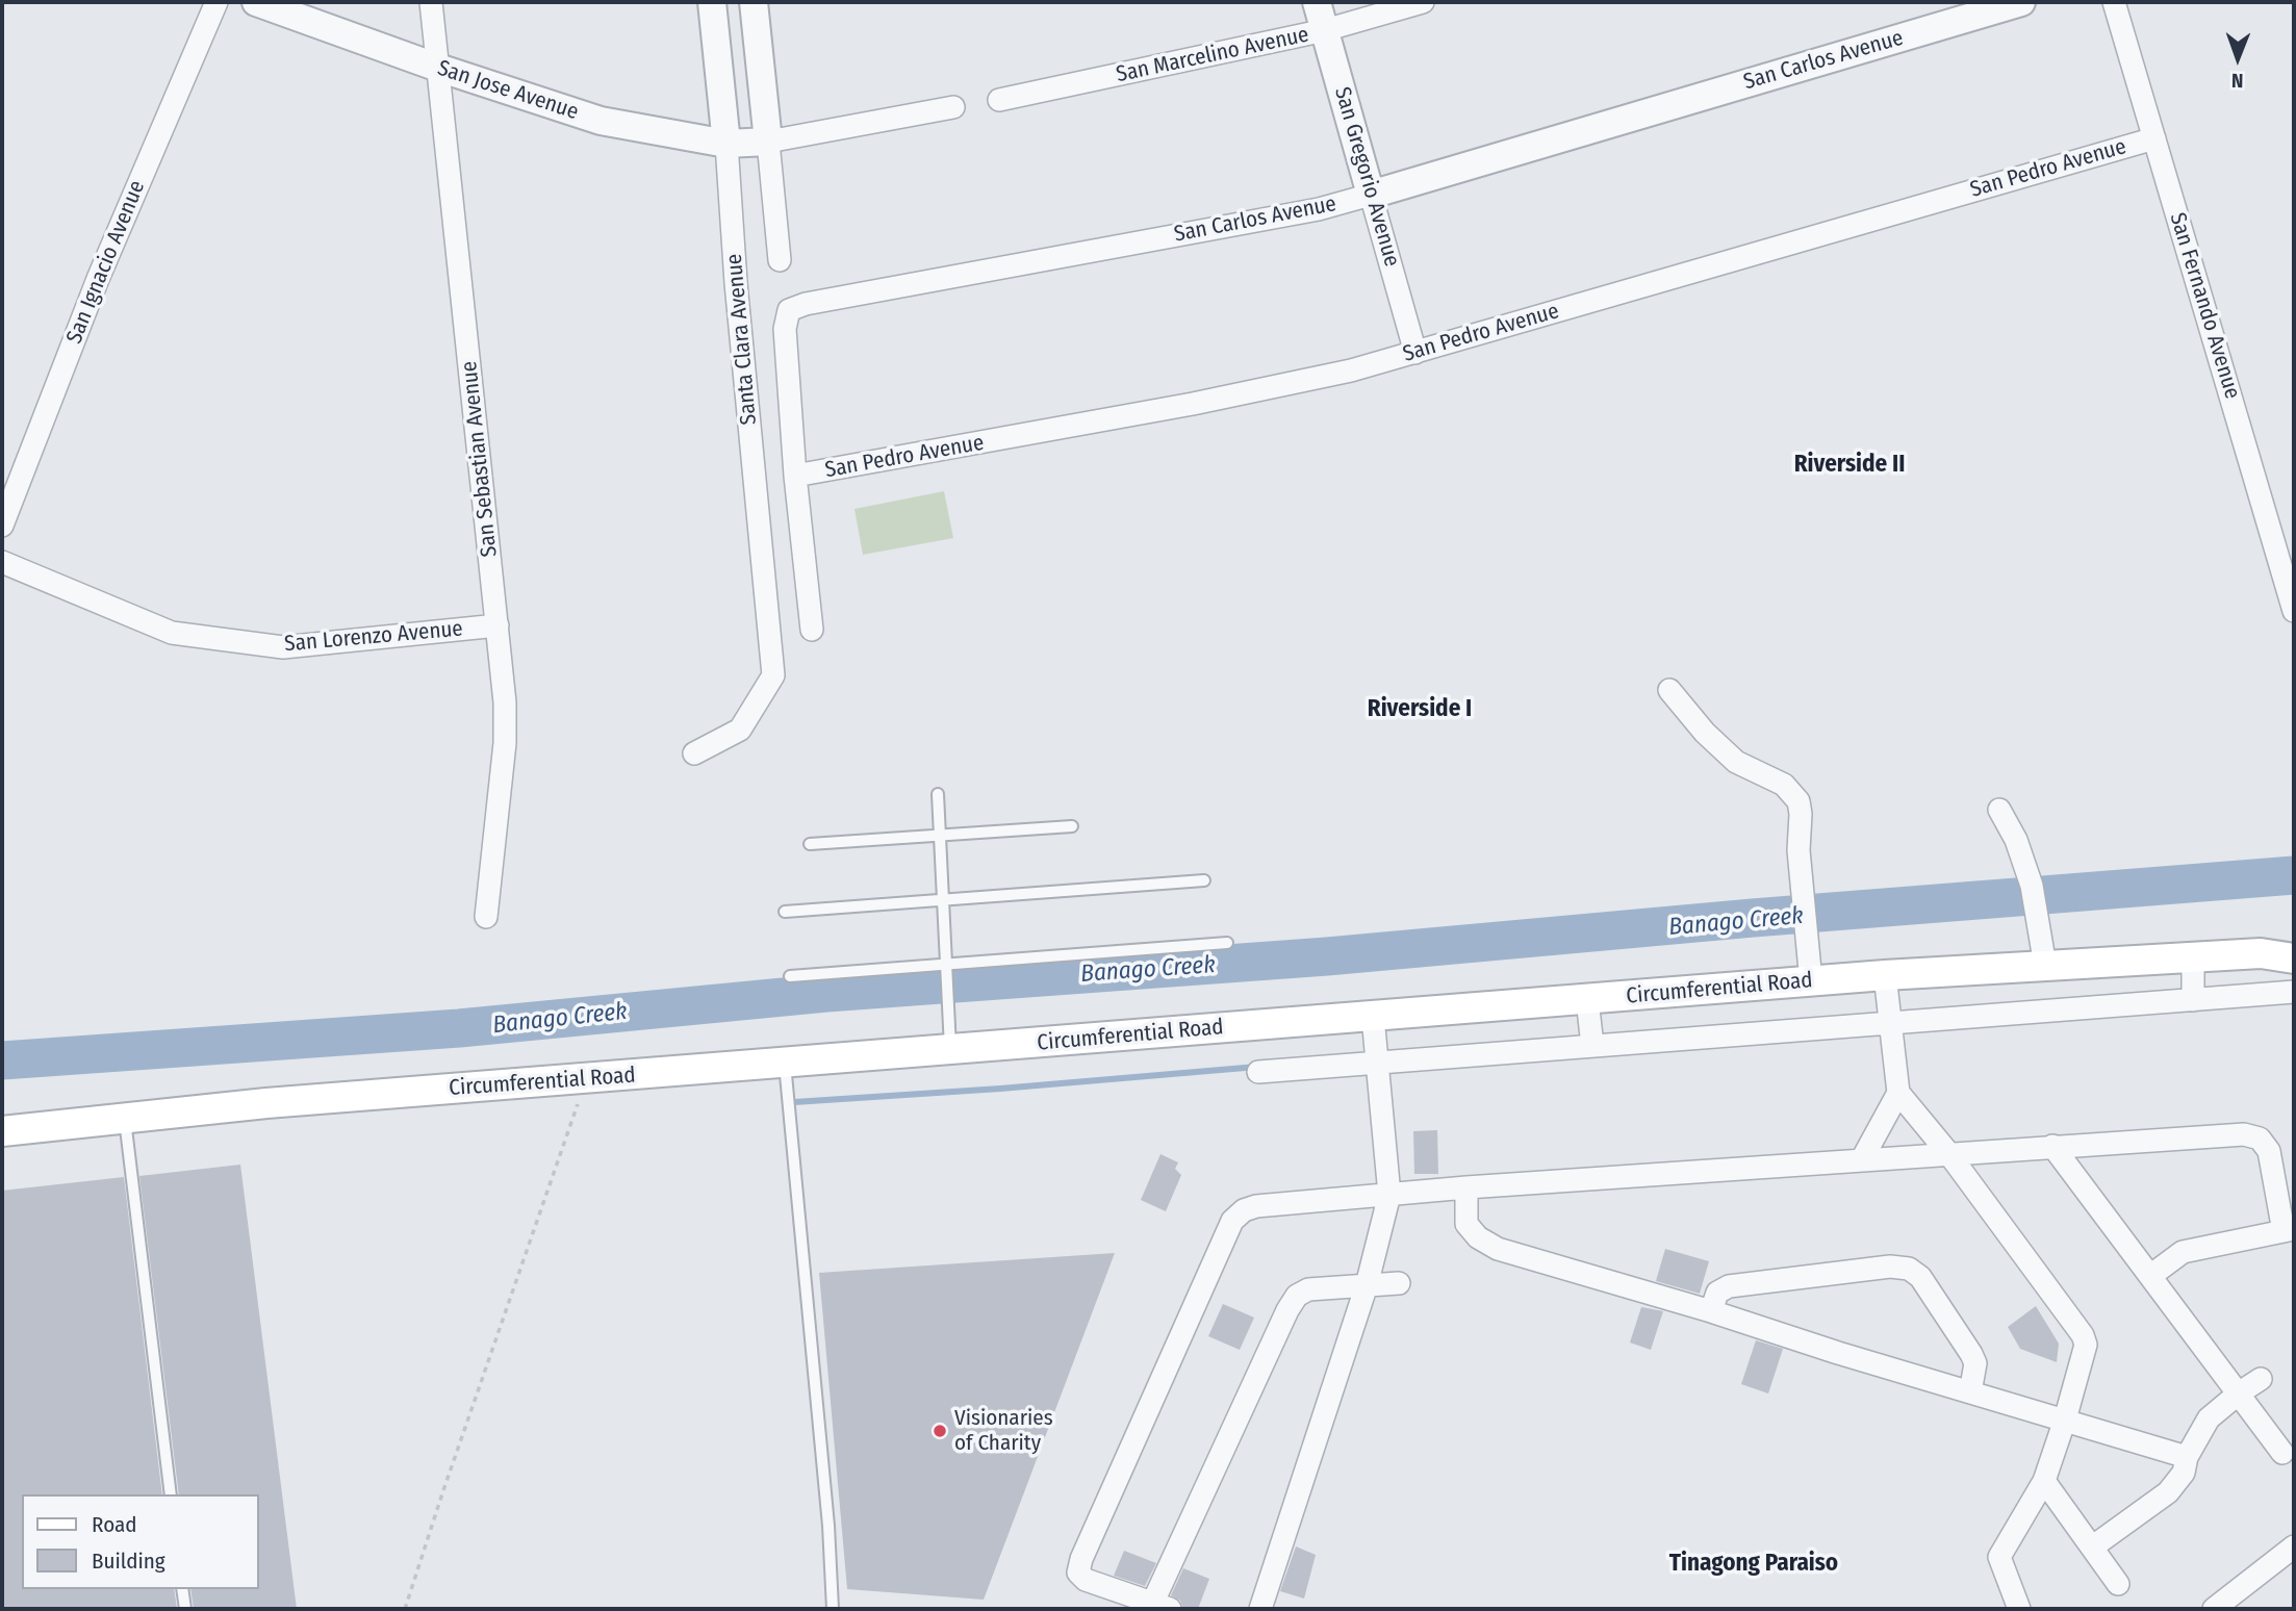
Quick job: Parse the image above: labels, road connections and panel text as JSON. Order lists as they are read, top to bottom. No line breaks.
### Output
{"streets":{"main road":["Circumferential Road"],"street":["San Marcelino Avenue","San Carlos Avenue","San Jose Avenue","San Pedro Avenue","San Gregorio Avenue","San Ignacio Avenue","San Fernando Avenue","Santa Clara Avenue","San Sebastian Avenue","San Lorenzo Avenue"]},"crossings":[["San Marcelino Avenue","San Gregorio Avenue"],["San Carlos Avenue","San Pedro Avenue"],["San Carlos Avenue","San Gregorio Avenue"],["San Jose Avenue","Santa Clara Avenue"],["San Jose Avenue","San Sebastian Avenue"],["San Pedro Avenue","San Gregorio Avenue"],["San Pedro Avenue","San Fernando Avenue"],["San Sebastian Avenue","San Lorenzo Avenue"]],"districts":["Riverside II","Riverside I","Tinagong Paraiso"],"water":["Banago Creek"],"places":["Visionaries of Charity"],"legend":["Road","Building"],"north":"bottom"}
